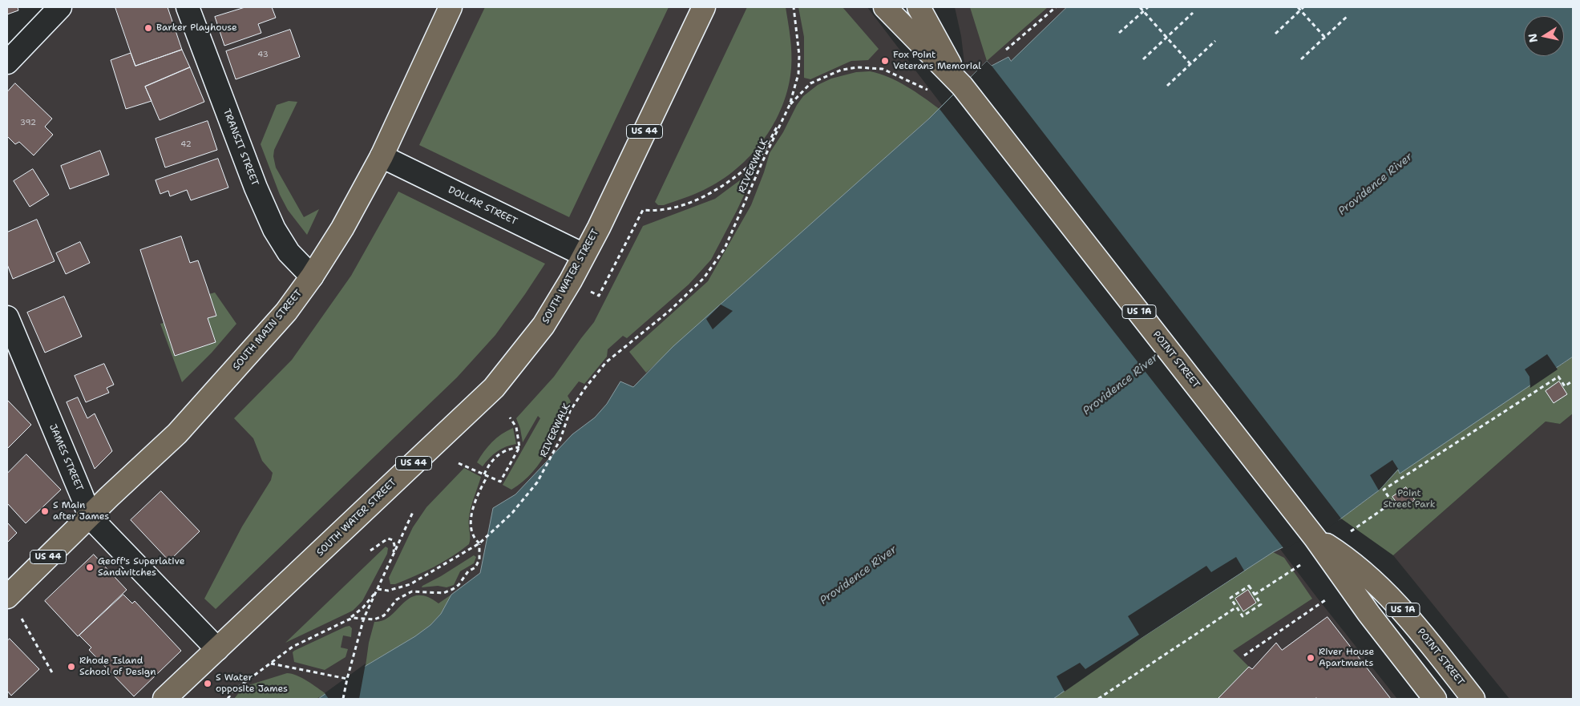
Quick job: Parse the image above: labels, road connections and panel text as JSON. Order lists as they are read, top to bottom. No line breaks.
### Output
{"streets":{"main road":["US 44","SOUTH WATER STREET","US 1A","SOUTH MAIN STREET","POINT STREET"],"street":["TRANSIT STREET","DOLLAR STREET","JAMES STREET"],"path":["RIVERWALK"]},"crossings":[["TRANSIT STREET","SOUTH MAIN STREET"],["DOLLAR STREET","SOUTH WATER STREET"],["DOLLAR STREET","SOUTH MAIN STREET"],["SOUTH WATER STREET","JAMES STREET"],["US 1A","POINT STREET"],["SOUTH MAIN STREET","JAMES STREET"]],"water":["Providence River"],"parks":["Point Street Park"],"places":["Barker Playhouse","Fox Point Veterans Memorial","S Main after James","Geoff's Superlative Sandwitches","River House Apartments","Rhode Island School of Design","S Water opposite James"],"house_numbers":["43","392","42"],"north":"left"}
